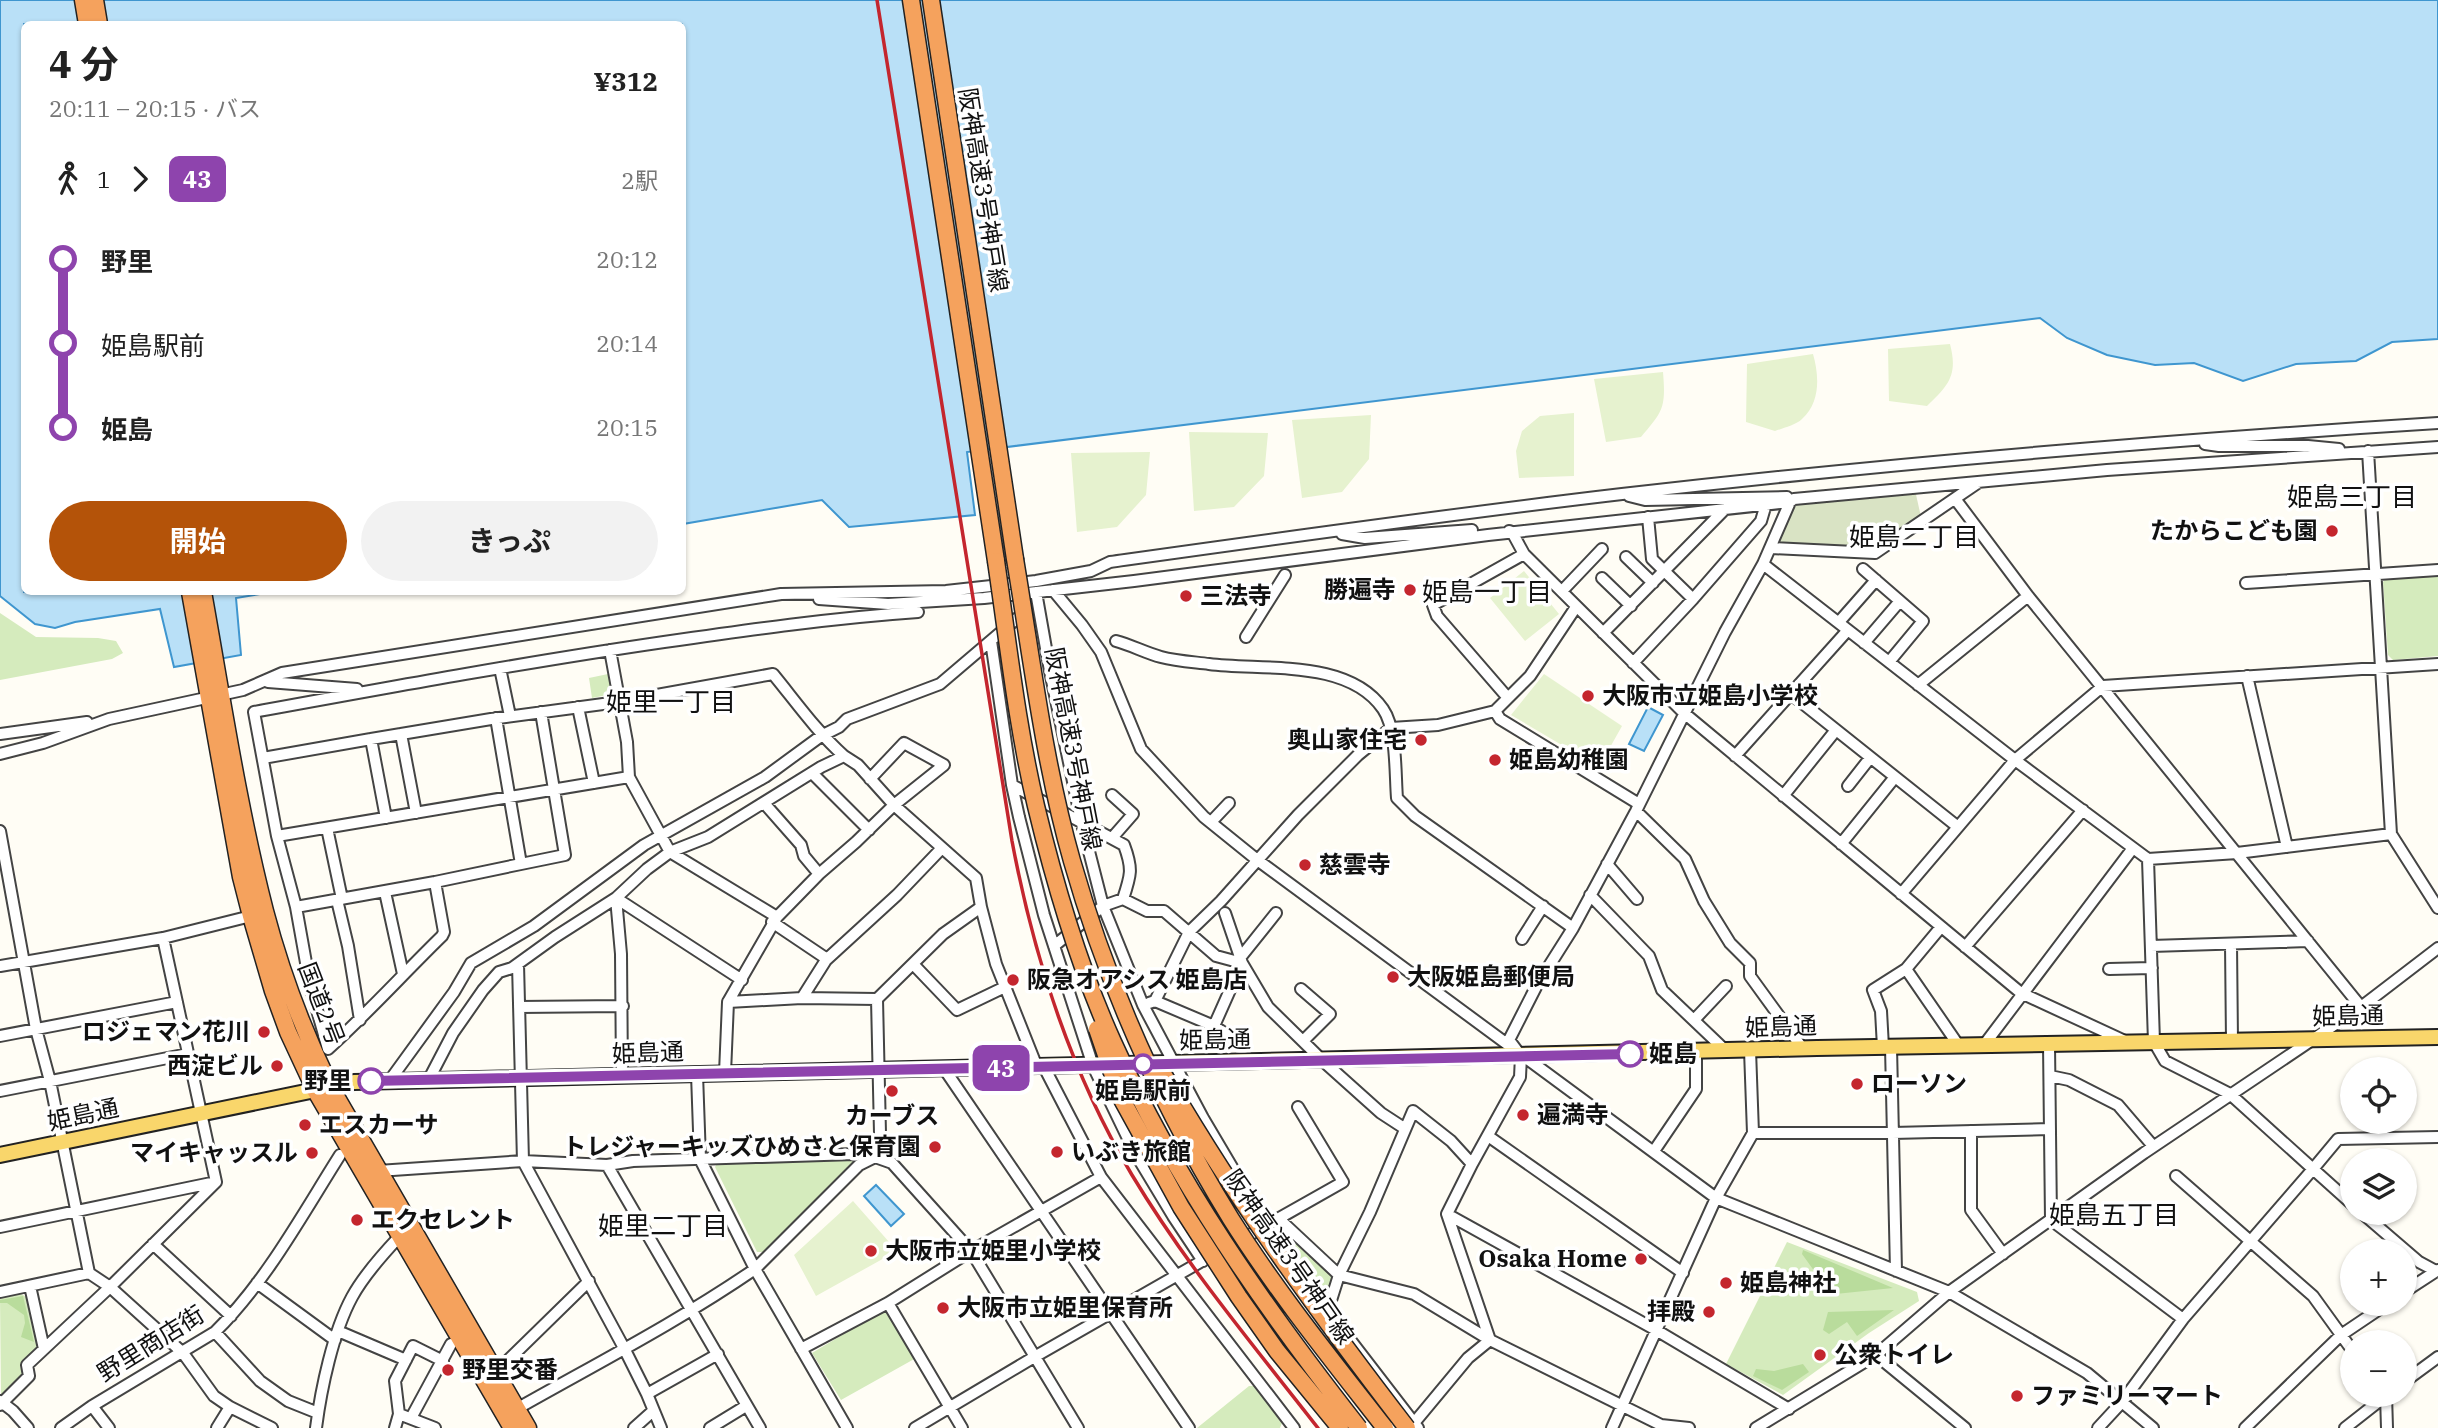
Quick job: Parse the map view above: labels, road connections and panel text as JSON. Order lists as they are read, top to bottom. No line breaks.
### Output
{"streets":{"highway":["阪神高速3号神戸線","国道2号"],"main road":["姫島通"],"street":["野里商店街"]},"crossings":[["国道2号","姫島通"]],"districts":["姫島三丁目","姫島二丁目","姫島一丁目","姫里一丁目","姫島五丁目","姫里二丁目"],"places":["たからこども園","勝遍寺","三法寺","大阪市立姫島小学校","奥山家住宅","姫島幼稚園","慈雲寺","大阪姫島郵便局","阪急オアシス 姫島店","ロジェマン花川","姫島","姫島駅前","西淀ビル","野里","ローソン","カーブス","遍満寺","エスカーサ","トレジャーキッズひめさと保育園","いぶき旅館","マイキャッスル","エクセレント","大阪市立姫里小学校","Osaka Home","姫島神社","大阪市立姫里保育所","拝殿","公衆トイレ","野里交番","ファミリーマート"],"lines":["bus line 43"],"page":{"on_map":"43","heading":["4 分","20:11 – 20:15 · バス","¥312"],"legs":["1","43","2駅"],"list":[{"name":"野里","value":"20:12"},{"name":"姫島駅前","value":"20:14"},{"name":"姫島","value":"20:15"}],"buttons":["開始","きっぷ"],"map_buttons":["+","−"]}}
